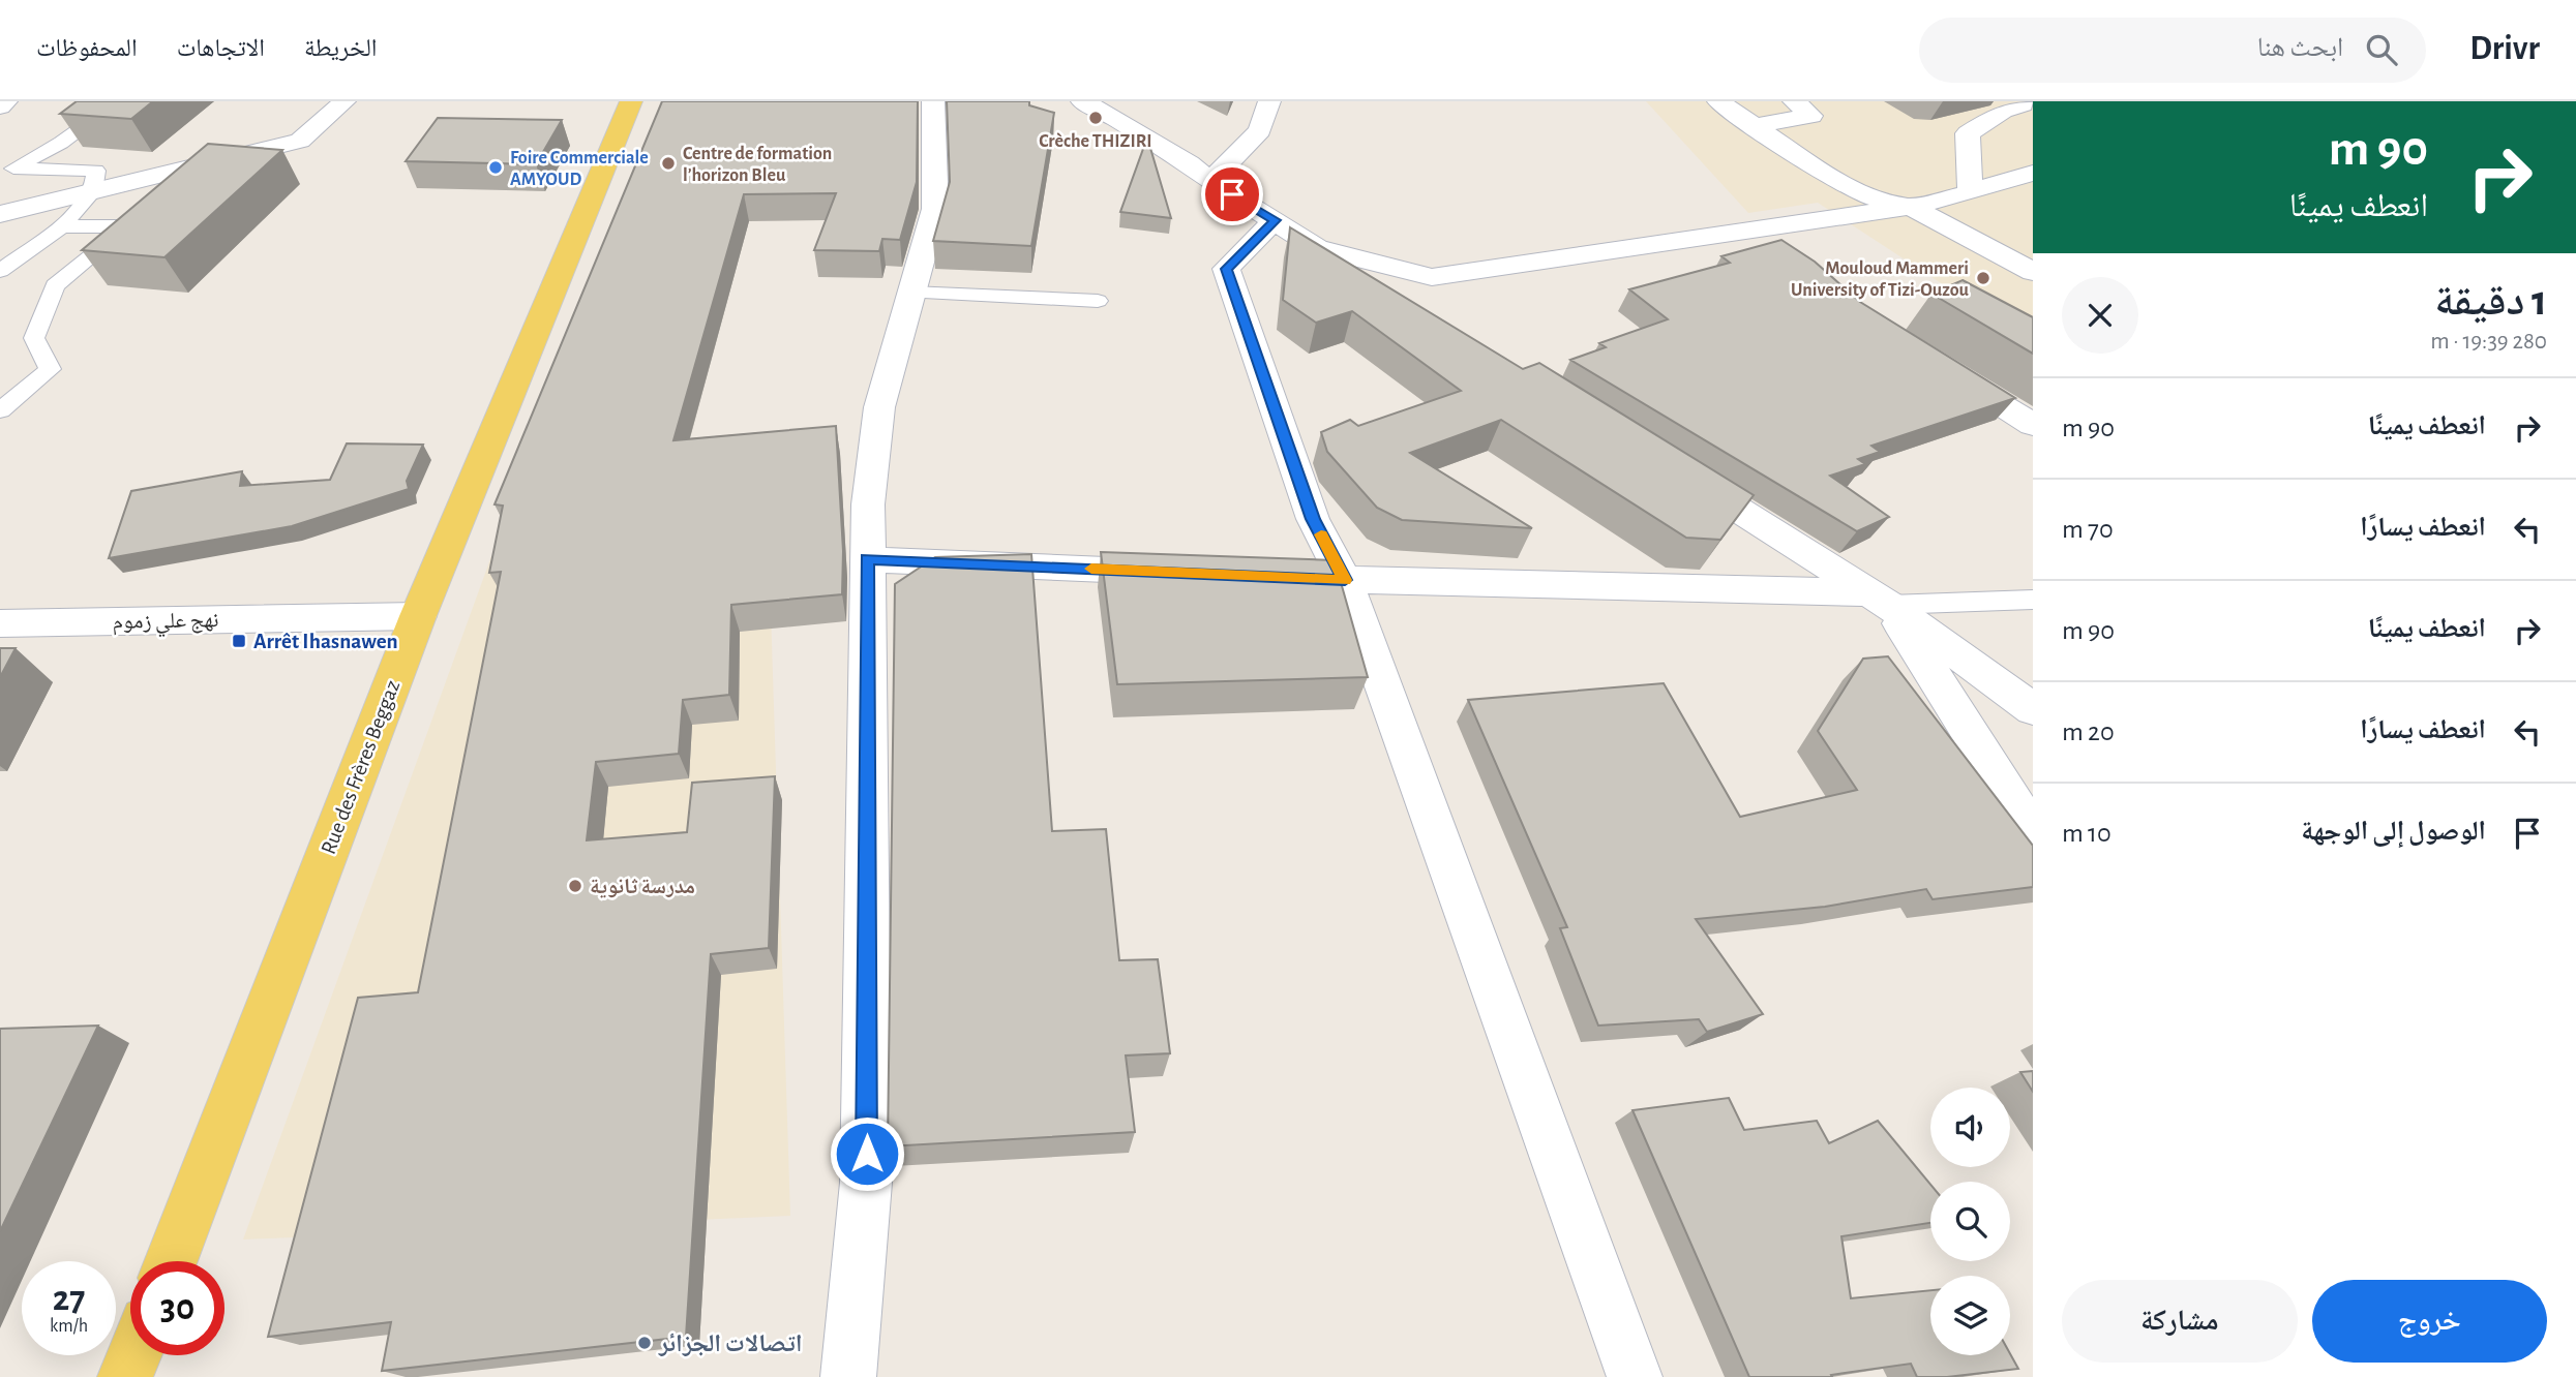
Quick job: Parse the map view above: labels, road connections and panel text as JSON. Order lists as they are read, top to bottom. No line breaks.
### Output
{"streets":{"main road":["Rue des Frères Beggaz"],"street":["نهج علي زموم"]},"crossings":[["نهج علي زموم","Rue des Frères Beggaz"]],"places":{"other":["Crèche THIZIRI","Centre de formation l’horizon Bleu","Foire Commerciale AMYOUD","Mouloud Mammeri University of Tizi-Ouzou","مدرسة ثانوية","اتصالات الجزائر"],"transit":["Arrêt Ihasnawen"]},"page":{"header":"Drivr","search":"ابحث هنا","nav":["الخريطة","الاتجاهات","المحفوظات"],"turn":["90 m","انعطف يمينًا"],"heading":["1 دقيقة","280 m · 19:39"],"list":[{"name":"انعطف يمينًا","value":"90 m"},{"name":"انعطف يسارًا","value":"70 m"},{"name":"انعطف يمينًا","value":"90 m"},{"name":"انعطف يسارًا","value":"20 m"},{"name":"الوصول إلى الوجهة","value":"10 m"}],"speed":"27 km/h","limit":"30","buttons":["خروج","مشاركة"]}}
